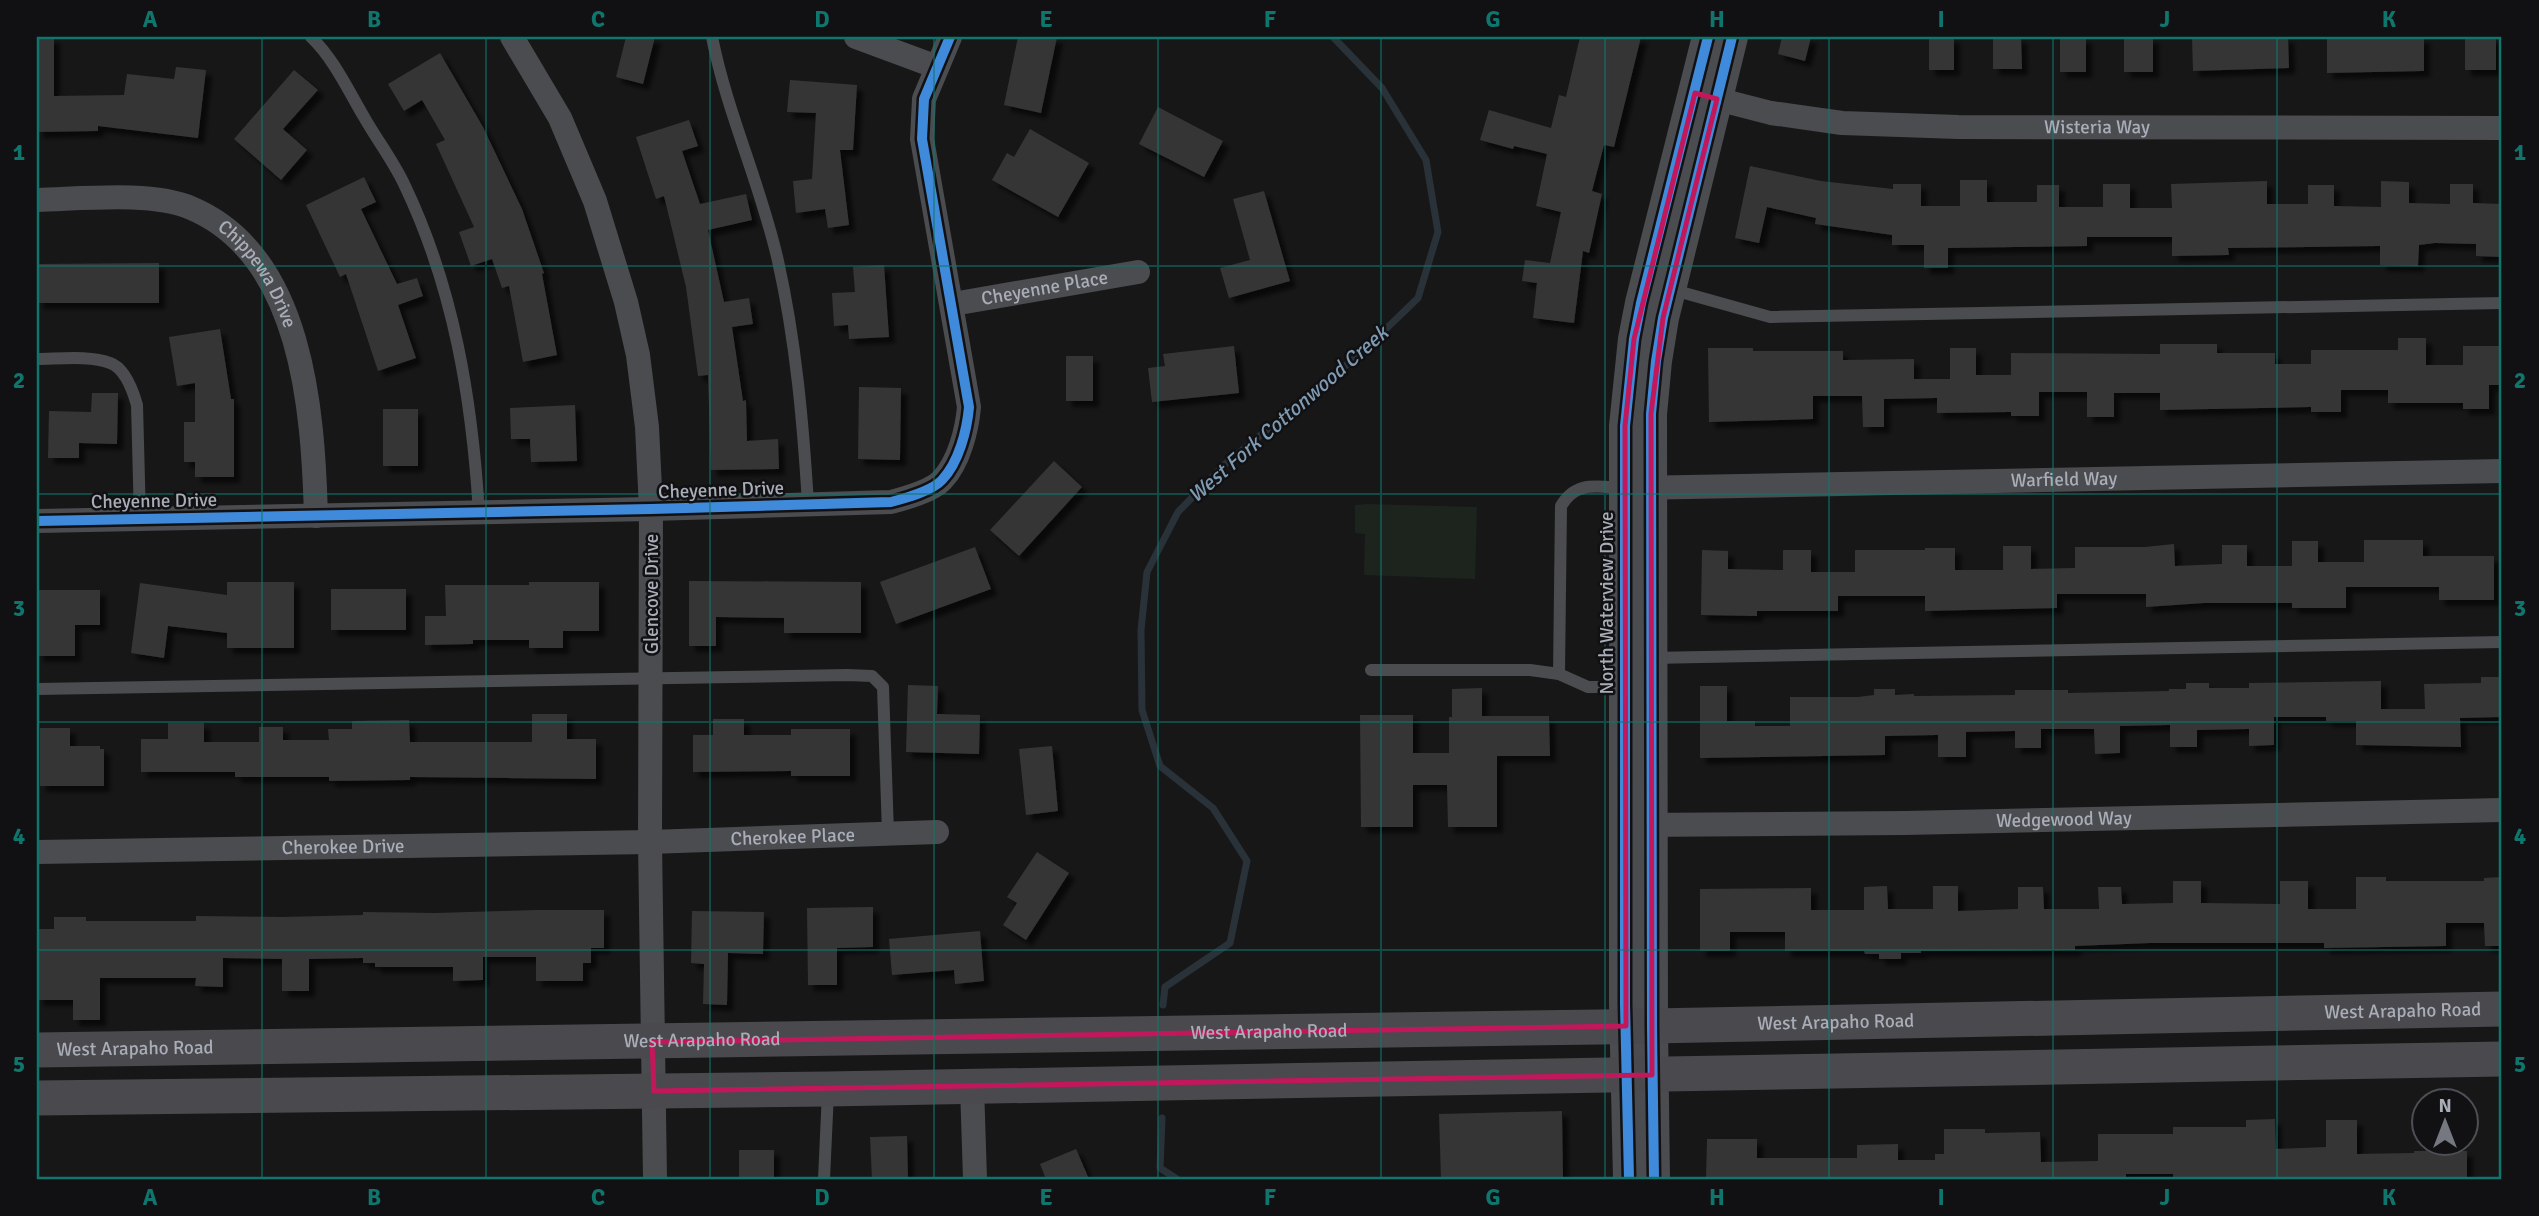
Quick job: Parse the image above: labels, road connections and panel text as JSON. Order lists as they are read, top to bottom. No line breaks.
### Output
{"streets":{"main road":["West Arapaho Road"],"street":["Wisteria Way","Chippewa Drive","Cheyenne Place","Warfield Way","Cheyenne Drive","Glencove Drive","North Waterview Drive","Wedgewood Way","Cherokee Place","Cherokee Drive"]},"crossings":[["Wisteria Way","North Waterview Drive"],["Chippewa Drive","Cheyenne Drive"],["Cheyenne Place","Cheyenne Drive"],["Warfield Way","North Waterview Drive"],["Cheyenne Drive","Glencove Drive"],["Glencove Drive","Cherokee Place"],["Glencove Drive","Cherokee Drive"],["Glencove Drive","West Arapaho Road"],["North Waterview Drive","Wedgewood Way"],["North Waterview Drive","West Arapaho Road"],["Cherokee Place","Cherokee Drive"]],"water":["West Fork Cottonwood Creek"],"north":"top","grid":{"columns":["A","B","C","D","E","F","G","H","I","J","K"],"rows":["1","2","3","4","5"]}}
